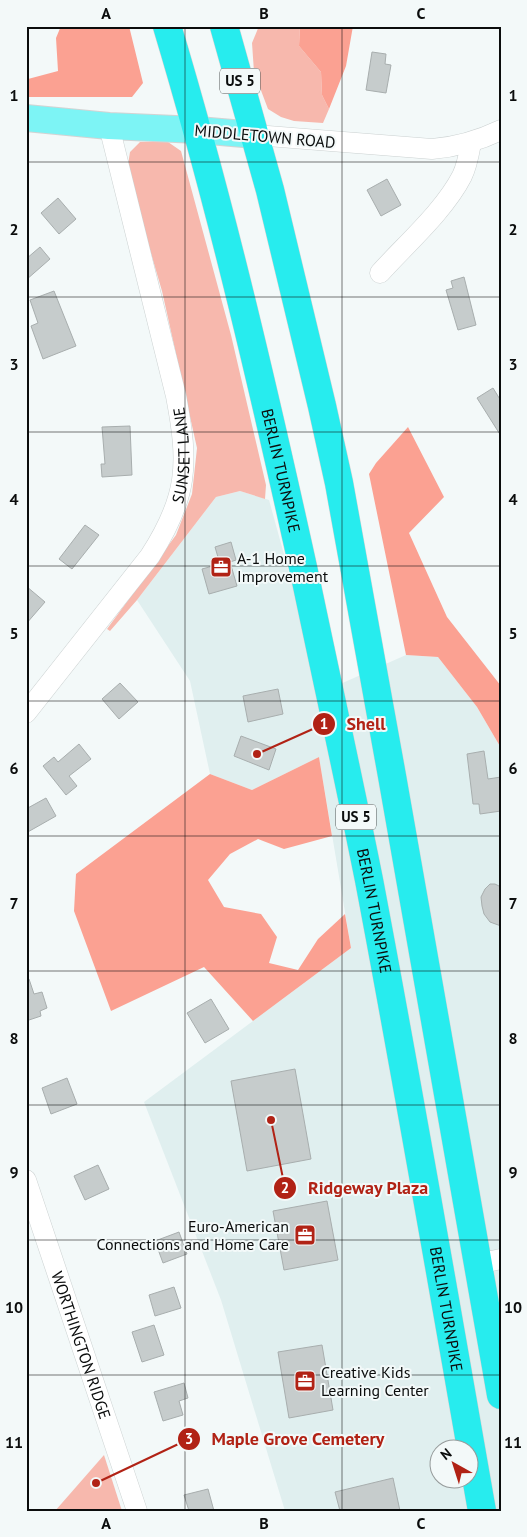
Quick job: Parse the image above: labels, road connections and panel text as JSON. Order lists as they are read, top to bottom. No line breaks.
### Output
{"streets":{"highway":["US 5","BERLIN TURNPIKE"],"main road":["MIDDLETOWN ROAD"],"street":["SUNSET LANE","WORTHINGTON RIDGE"]},"crossings":[["US 5","MIDDLETOWN ROAD"],["MIDDLETOWN ROAD","SUNSET LANE"],["MIDDLETOWN ROAD","BERLIN TURNPIKE"]],"places":{"office":["A-1 Home Improvement","Euro-American Connections and Home Care","Creative Kids Learning Center"],"other":["Shell","Ridgeway Plaza","Maple Grove Cemetery"]},"north":"top left","grid":{"columns":["A","B","C"],"rows":["1","2","3","4","5","6","7","8","9","10","11"]}}
